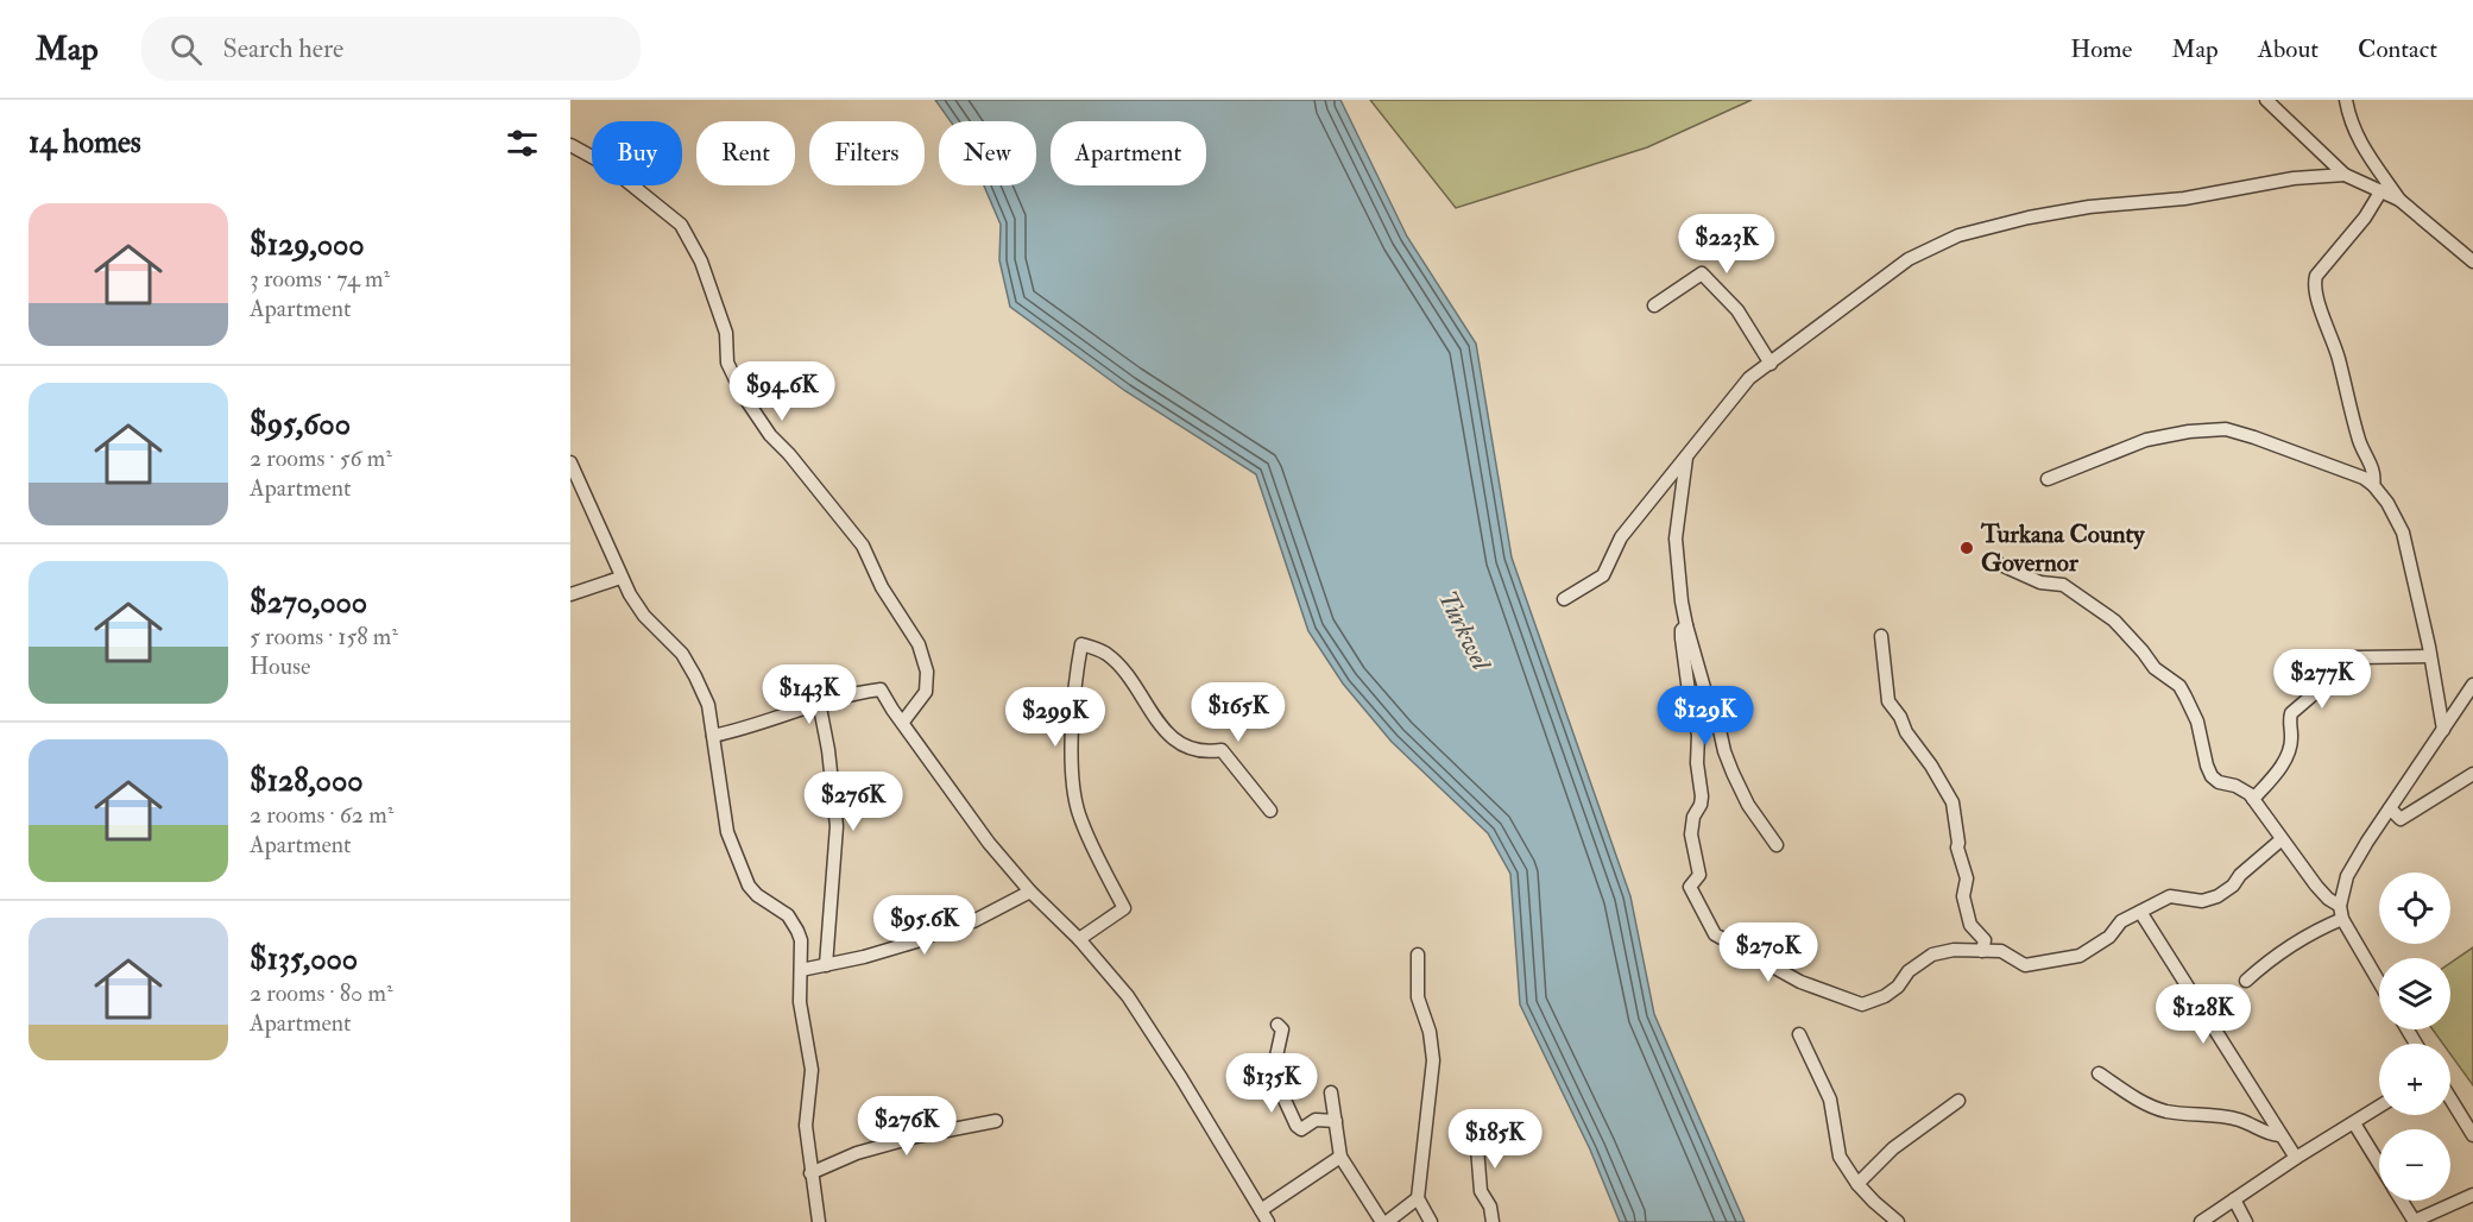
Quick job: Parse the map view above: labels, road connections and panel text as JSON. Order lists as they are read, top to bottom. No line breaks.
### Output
{"water":["Turkwel"],"places":["Turkana County Governor"],"page":{"header":"Map","search":"Search here","nav":["Home","Map","About","Contact"],"heading":"14 homes","chip":["Buy","Rent","Filters","New","Apartment"],"list":[{"name":"$129,000","note":"3 rooms · 74 m² · Apartment"},{"name":"$95,600","note":"2 rooms · 56 m² · Apartment"},{"name":"$270,000","note":"5 rooms · 158 m² · House"},{"name":"$128,000","note":"2 rooms · 62 m² · Apartment"},{"name":"$135,000","note":"2 rooms · 80 m² · Apartment"}],"price":["$223K","$94.6K","$277K","$143K","$165K","$129K","$299K","$276K","$95.6K","$270K","$128K","$135K","$276K","$185K"],"map_buttons":["+","−"]}}
